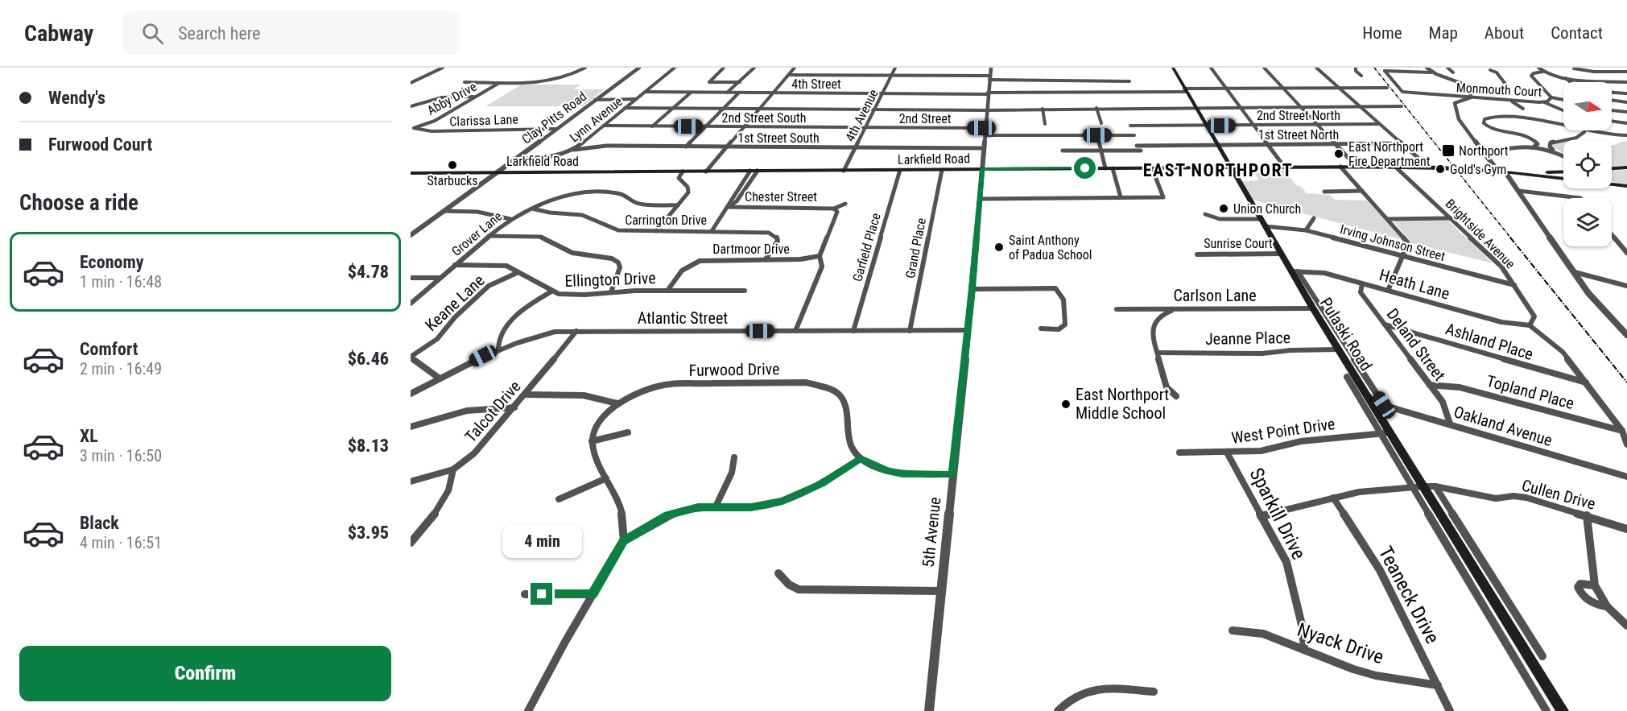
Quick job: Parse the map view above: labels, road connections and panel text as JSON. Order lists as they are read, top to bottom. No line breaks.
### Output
{"streets":{"main road":["Larkfield Road","Pulaski Road"],"street":["4th Street","Monmouth Court","Abby Drive","4th Avenue","2nd Street North","Clay Pitts Road","2nd Street South","2nd Street","Lynn Avenue","Clarissa Lane","1st Street North","1st Street South","Chester Street","Carrington Drive","Grover Lane","Brightside Avenue","Irving Johnson Street","Sunrise Court","Garfield Place","Grand Place","Dartmoor Drive","Ellington Drive","Heath Lane","Carlson Lane","Keane Lane","Atlantic Street","Jeanne Place","Ashland Place","Deland Street","Furwood Drive","Topland Place","Talcot Drive","Oakland Avenue","West Point Drive","Cullen Drive","Sparkill Drive","5th Avenue","Teaneck Drive","Nyack Drive"]},"crossings":[["4th Street","4th Avenue"],["4th Street","Lynn Avenue"],["4th Street","Pulaski Road"],["4th Street","5th Avenue"],["Abby Drive","Clarissa Lane"],["4th Avenue","2nd Street South"],["4th Avenue","2nd Street"],["4th Avenue","1st Street South"],["4th Avenue","Larkfield Road"],["2nd Street North","Pulaski Road"],["Clay Pitts Road","Lynn Avenue"],["Clay Pitts Road","Clarissa Lane"],["Clay Pitts Road","Larkfield Road"],["2nd Street South","2nd Street"],["2nd Street South","Lynn Avenue"],["2nd Street","5th Avenue"],["Lynn Avenue","1st Street South"],["1st Street North","Pulaski Road"],["1st Street South","5th Avenue"],["Larkfield Road","Brightside Avenue"],["Larkfield Road","Garfield Place"],["Larkfield Road","Grand Place"],["Larkfield Road","Pulaski Road"],["Larkfield Road","5th Avenue"],["Chester Street","Dartmoor Drive"],["Chester Street","Atlantic Street"],["Carrington Drive","Grover Lane"],["Carrington Drive","Dartmoor Drive"],["Grover Lane","Ellington Drive"],["Brightside Avenue","Irving Johnson Street"],["Brightside Avenue","Heath Lane"],["Irving Johnson Street","Pulaski Road"],["Sunrise Court","Pulaski Road"],["Garfield Place","Atlantic Street"],["Grand Place","Atlantic Street"],["Dartmoor Drive","Ellington Drive"],["Ellington Drive","Keane Lane"],["Heath Lane","Pulaski Road"],["Heath Lane","Deland Street"],["Carlson Lane","Pulaski Road"],["Atlantic Street","Talcot Drive"],["Atlantic Street","5th Avenue"],["Pulaski Road","Jeanne Place"],["Pulaski Road","Oakland Avenue"],["Pulaski Road","West Point Drive"],["Pulaski Road","Cullen Drive"],["Ashland Place","Deland Street"],["Deland Street","Topland Place"],["Deland Street","Oakland Avenue"],["West Point Drive","Sparkill Drive"],["Cullen Drive","Sparkill Drive"],["Cullen Drive","Teaneck Drive"],["Sparkill Drive","Nyack Drive"],["Teaneck Drive","Nyack Drive"]],"districts":["EAST NORTHPORT"],"places":{"transit":["Northport"],"other":["East Northport Fire Department","Starbucks","Gold's Gym","Union Church","Saint Anthony of Padua School","East Northport Middle School"]},"north":"right","page":{"header":"Cabway","search":"Search here","nav":["Home","Map","About","Contact"],"banner":["Wendy's","Furwood Court"],"heading":"Choose a ride","list":[{"name":"Economy","note":"1 min · 16:48","value":"$4.78"},{"name":"Comfort","note":"2 min · 16:49","value":"$6.46"},{"name":"XL","note":"3 min · 16:50","value":"$8.13"},{"name":"Black","note":"4 min · 16:51","value":"$3.95"}],"bubble":"4 min","buttons":"Confirm"}}
